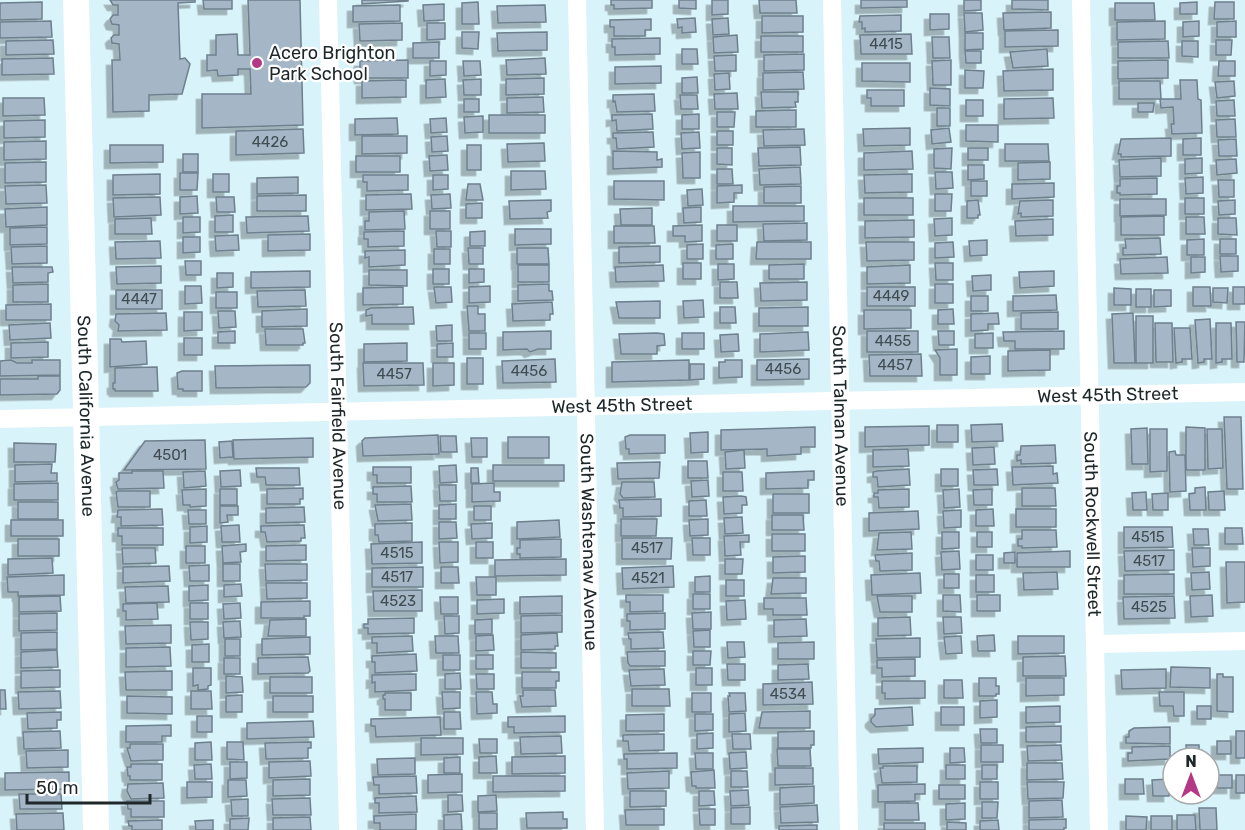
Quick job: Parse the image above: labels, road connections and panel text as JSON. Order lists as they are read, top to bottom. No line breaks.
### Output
{"streets":{"main road":["South California Avenue"],"street":["West 45th Street","South Fairfield Avenue","South Talman Avenue","South Rockwell Street","South Washtenaw Avenue"]},"crossings":[["West 45th Street","South California Avenue"],["West 45th Street","South Fairfield Avenue"],["West 45th Street","South Talman Avenue"],["West 45th Street","South Rockwell Street"],["West 45th Street","South Washtenaw Avenue"]],"places":["Acero Brighton Park School"],"house_numbers":["4415","4426","4449","4447","4455","4457","4456","4456","4457","4501","4515","4517","4515","4517","4517","4521","4523","4525","4534"],"scale_bar":"50 m","north":"top"}
